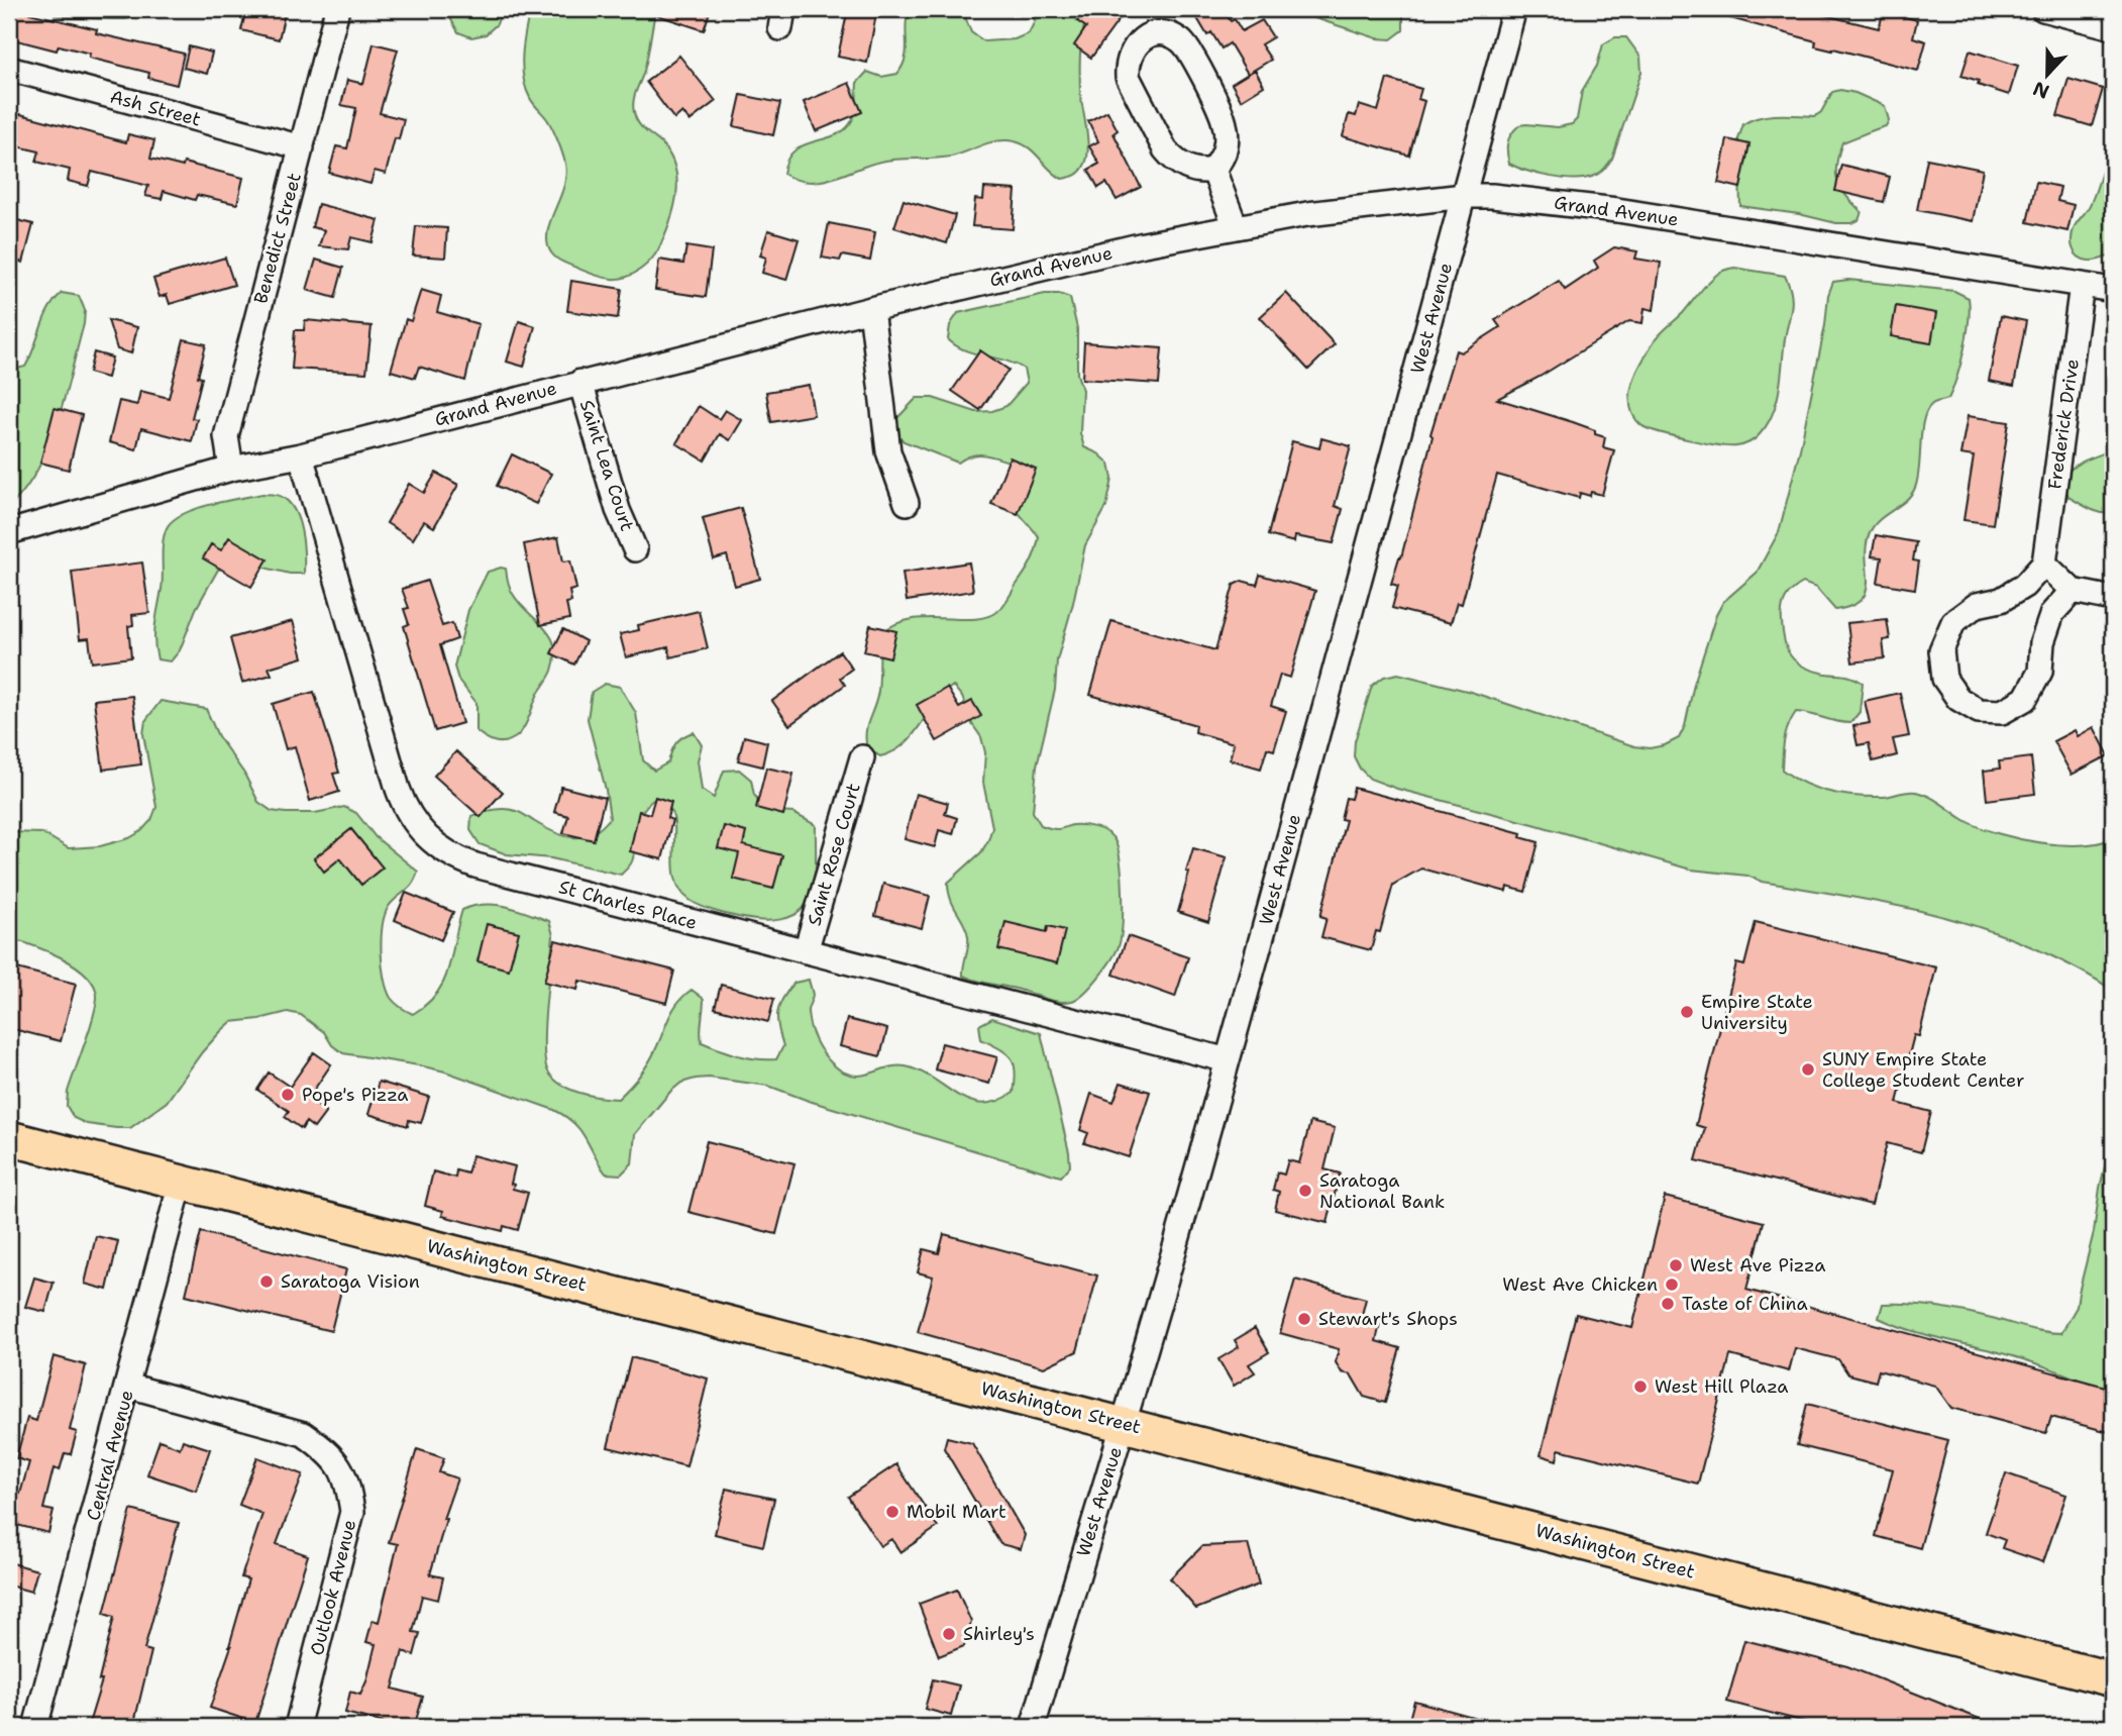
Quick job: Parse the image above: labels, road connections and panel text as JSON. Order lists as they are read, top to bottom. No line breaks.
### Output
{"streets":{"highway":["Washington Street"],"street":["Ash Street","Grand Avenue","Benedict Street","West Avenue","Frederick Drive","Saint Lea Court","Saint Rose Court","St Charles Place","Central Avenue","Outlook Avenue"]},"crossings":[["Ash Street","Benedict Street"],["Grand Avenue","Benedict Street"],["Grand Avenue","West Avenue"],["Grand Avenue","Frederick Drive"],["Grand Avenue","Saint Lea Court"],["Grand Avenue","St Charles Place"],["West Avenue","St Charles Place"],["West Avenue","Washington Street"],["Saint Rose Court","St Charles Place"],["Washington Street","Central Avenue"],["Central Avenue","Outlook Avenue"]],"places":["Empire State University","SUNY Empire State College Student Center","Pope's Pizza","Saratoga National Bank","West Ave Pizza","Saratoga Vision","West Ave Chicken","Taste of China","Stewart's Shops","West Hill Plaza","Mobil Mart","Shirley's"],"north":"bottom"}
